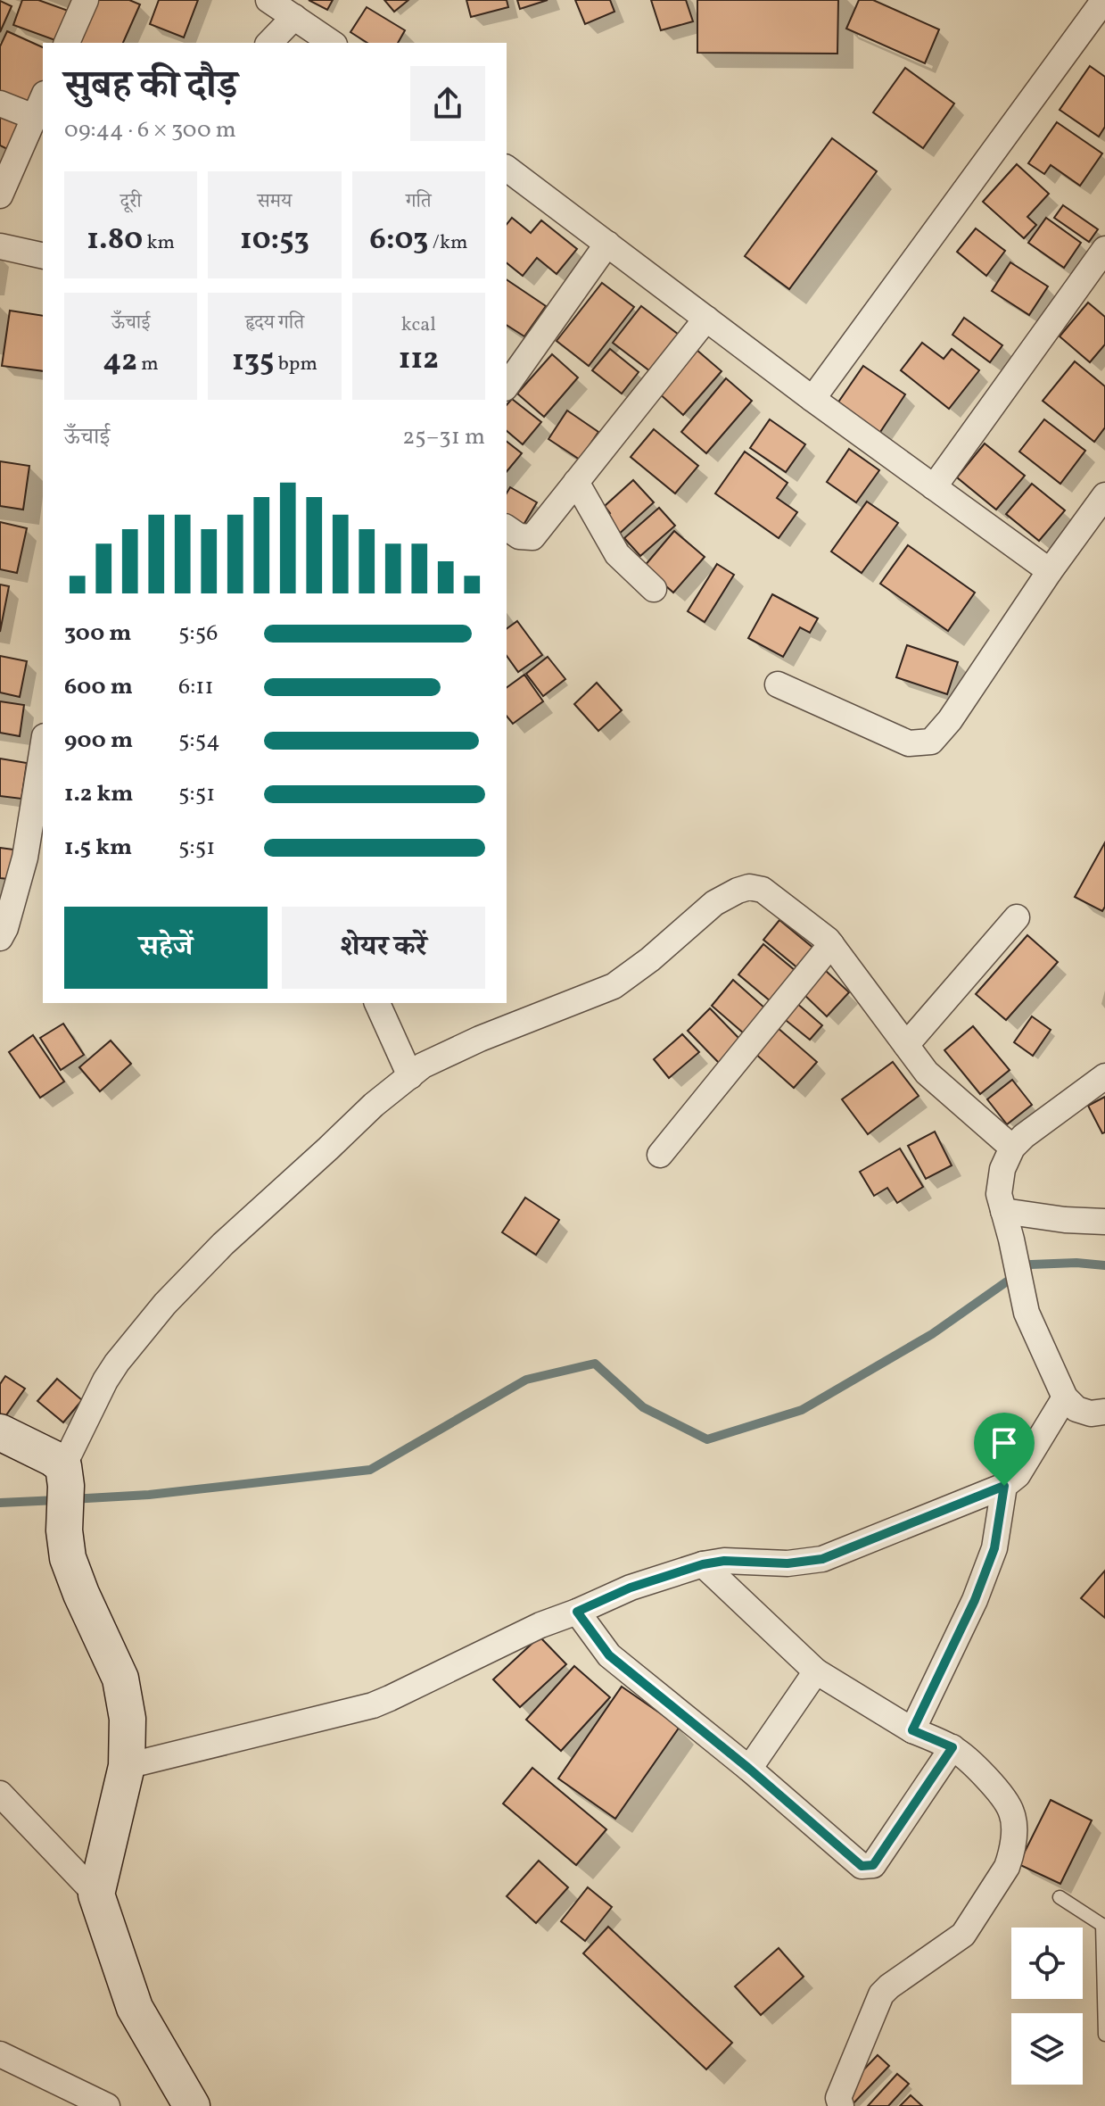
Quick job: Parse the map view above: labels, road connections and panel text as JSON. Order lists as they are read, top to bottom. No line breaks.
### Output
{"page":{"heading":["सुबह की दौड़","09:44 · 6 × 300 m"],"stats":[["दूरी","1.80 km"],["समय","10:53"],["गति","6:03 /km"],["ऊँचाई","42 m"],["हृदय गति","135 bpm"],["kcal","112"]],"chart":["ऊँचाई","25–31 m"],"list":[{"name":"300 m","note":"5:56"},{"name":"600 m","note":"6:11"},{"name":"900 m","note":"5:54"},{"name":"1.2 km","note":"5:51"},{"name":"1.5 km","note":"5:51"}],"buttons":["सहेजें","शेयर करें"]}}
